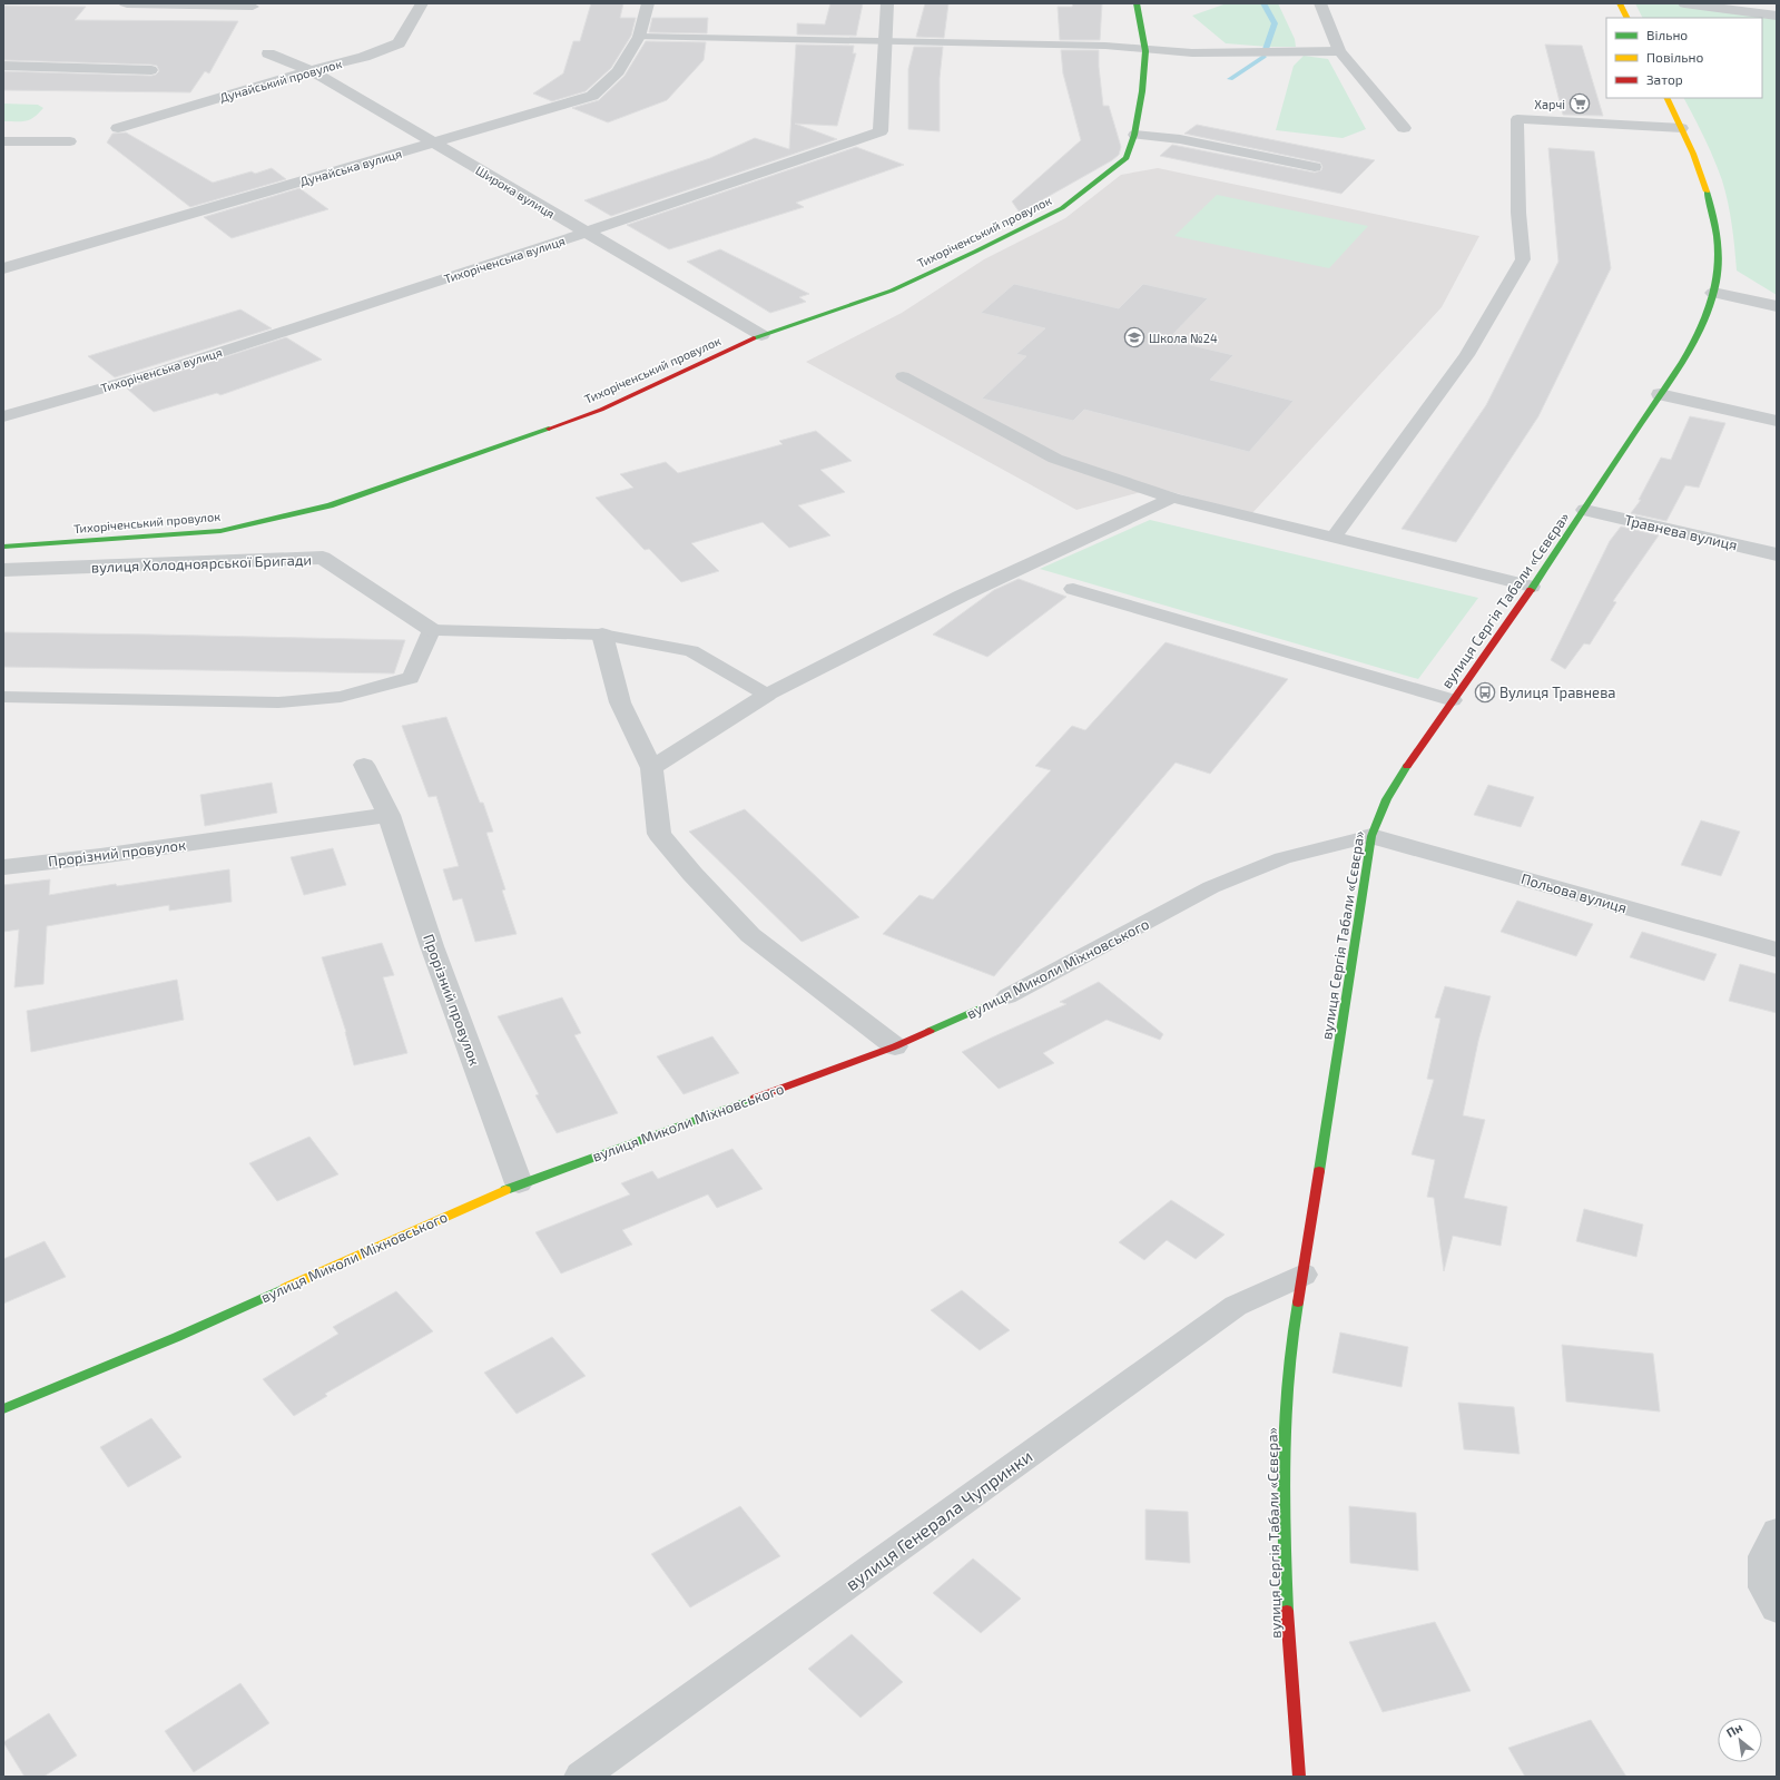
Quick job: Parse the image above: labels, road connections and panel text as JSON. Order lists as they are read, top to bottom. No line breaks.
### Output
{"streets":{"street":["Дунайський провулок","Дунайська вулиця","Широка вулиця","Тихоріченський провулок","Тихоріченська вулиця","Травнева вулиця","вулиця Холодноярської Бригади","вулиця Сергія Табали «Сєвєра»","Прорізний провулок","Польова вулиця","вулиця Миколи Міхновського","вулиця Генерала Чупринки"]},"crossings":[["Дунайський провулок","Широка вулиця"],["Дунайська вулиця","Широка вулиця"],["Широка вулиця","Тихоріченський провулок"],["Широка вулиця","Тихоріченська вулиця"],["Травнева вулиця","вулиця Сергія Табали «Сєвєра»"],["вулиця Сергія Табали «Сєвєра»","Польова вулиця"],["вулиця Сергія Табали «Сєвєра»","вулиця Миколи Міхновського"],["вулиця Сергія Табали «Сєвєра»","вулиця Генерала Чупринки"],["Прорізний провулок","вулиця Миколи Міхновського"],["Польова вулиця","вулиця Миколи Міхновського"]],"places":{"supermarket":["Харчі"],"school or university":["Школа №24"],"bus stop":["Вулиця Травнева"]},"legend":["Вільно","Повільно","Затор"],"north":"top left"}
